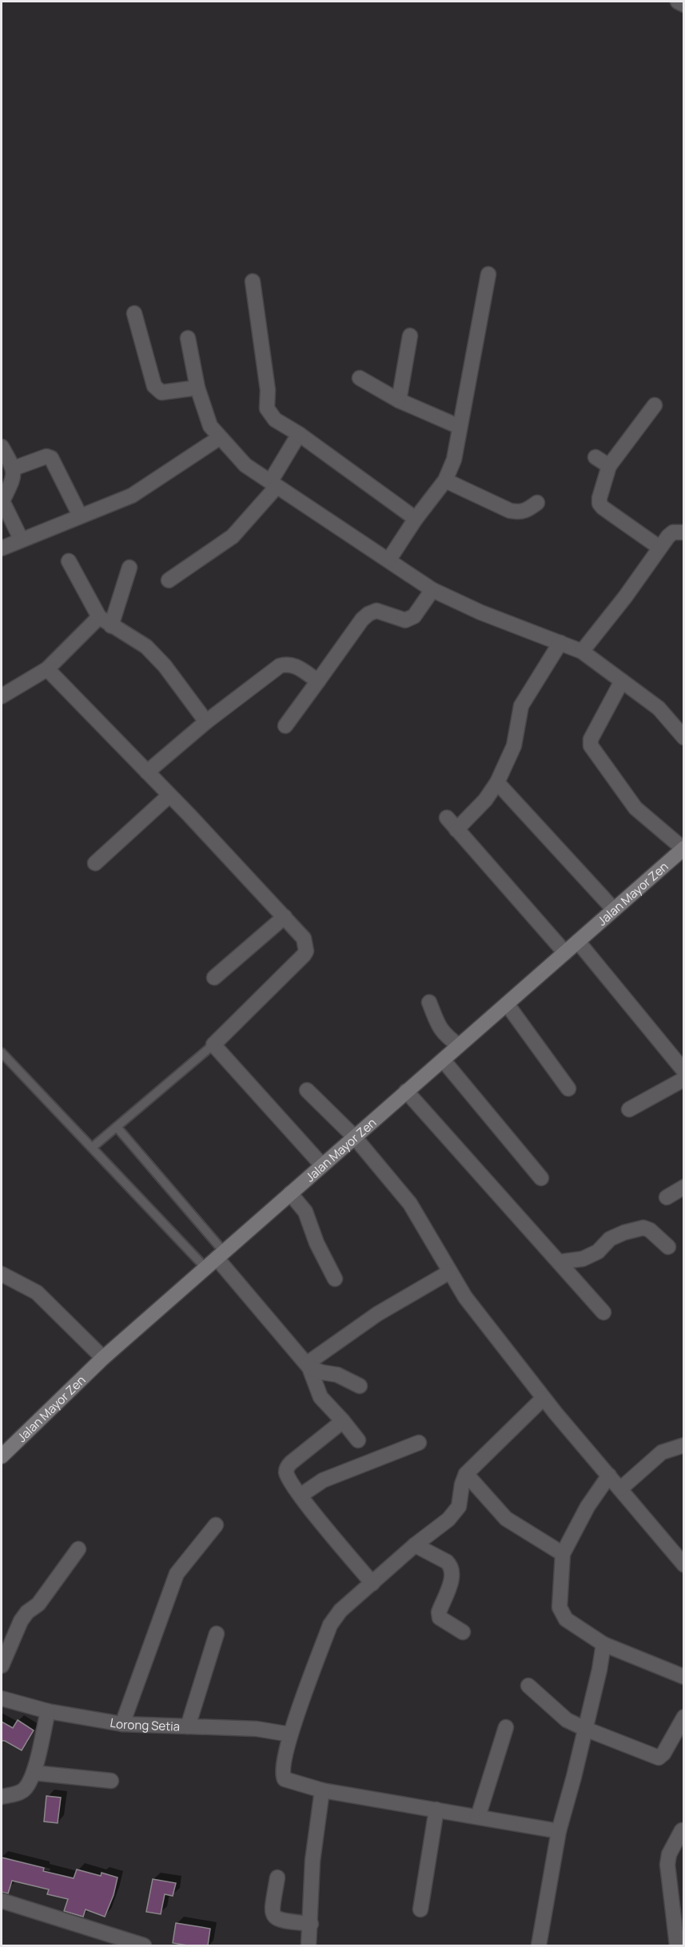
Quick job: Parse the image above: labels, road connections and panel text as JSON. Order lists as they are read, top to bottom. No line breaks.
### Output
{"streets":{"street":["Jalan Mayor Zen","Lorong Setia"]}}
